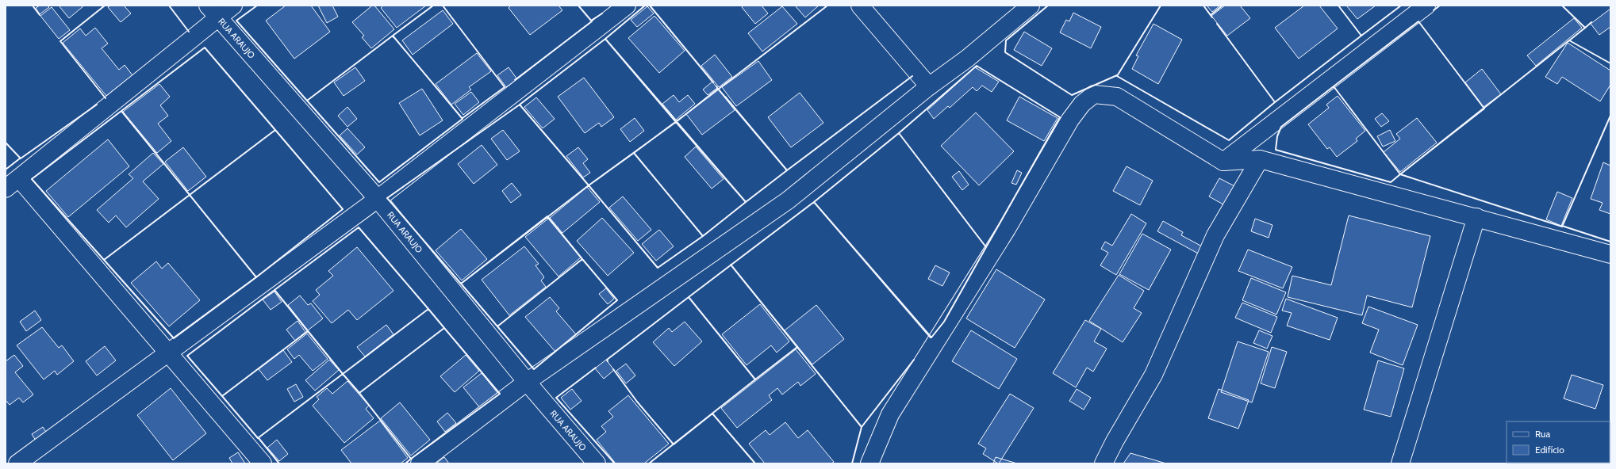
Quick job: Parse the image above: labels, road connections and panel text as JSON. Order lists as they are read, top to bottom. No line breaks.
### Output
{"streets":{"street":["RUA ARAUJO"]},"legend":["Rua","Edifício"]}
